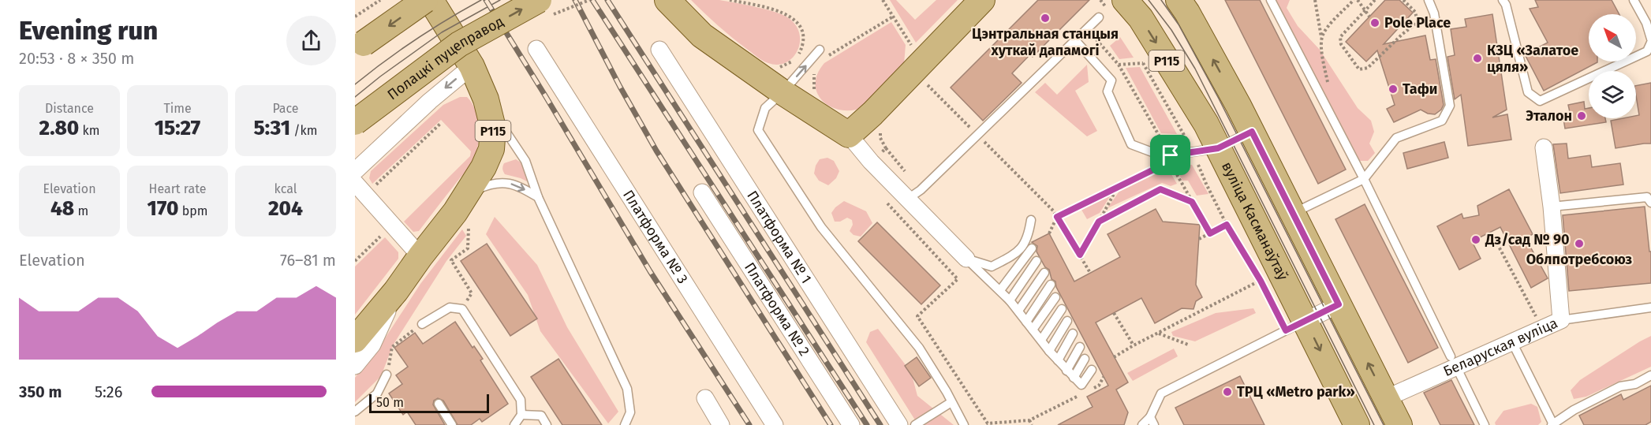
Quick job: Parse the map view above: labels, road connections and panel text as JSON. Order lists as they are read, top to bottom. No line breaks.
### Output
{"streets":{"main road":["Полацкі пуцеправод","Р115","вуліца Касманаўтаў"],"street":["Платформа № 3","Платформа № 1","Платформа № 2","Беларуская вуліца"]},"crossings":[["Р115","Беларуская вуліца"]],"places":["Цэнтральная станцыя хуткай дапамогі","Pole Place","КЗЦ «Залатое цяля»","Тафи","Эталон","Дз/сад № 90","Облпотребсоюз","ТРЦ «Metro park»"],"scale_bar":"50 m","north":"top left","page":{"heading":["Evening run","20:53 · 8 × 350 m"],"stats":[["Distance","2.80 km"],["Time","15:27"],["Pace","5:31 /km"],["Elevation","48 m"],["Heart rate","170 bpm"],["kcal","204"]],"chart":["Elevation","76–81 m"],"list":[{"name":"350 m","note":"5:26"}],"scale":"50 m"}}
